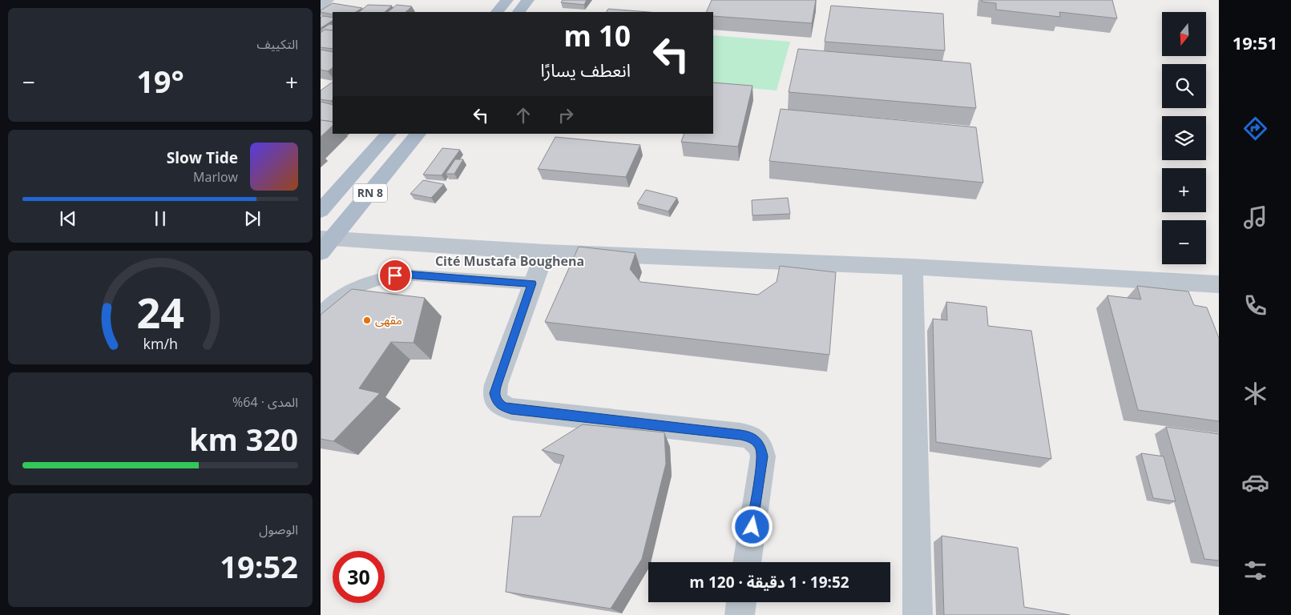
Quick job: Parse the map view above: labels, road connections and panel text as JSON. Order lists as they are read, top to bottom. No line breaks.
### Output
{"streets":{"main road":["RN 8"]},"districts":["Cité Mustafa Boughena"],"places":["مقهى"],"north":"bottom","page":{"tabs":"19:51","tile":["التكييف",["المدى · 64%","320 km"],["الوصول","19:52"]],"map_buttons":["+","−"],"turn":["10 m","انعطف يسارًا"],"heat":["−","19°","+"],"song":["Slow Tide","Marlow"],"limit":"30","trip":"19:52 · 1 دقيقة · 120 m","gauge":["24","km/h"]}}
